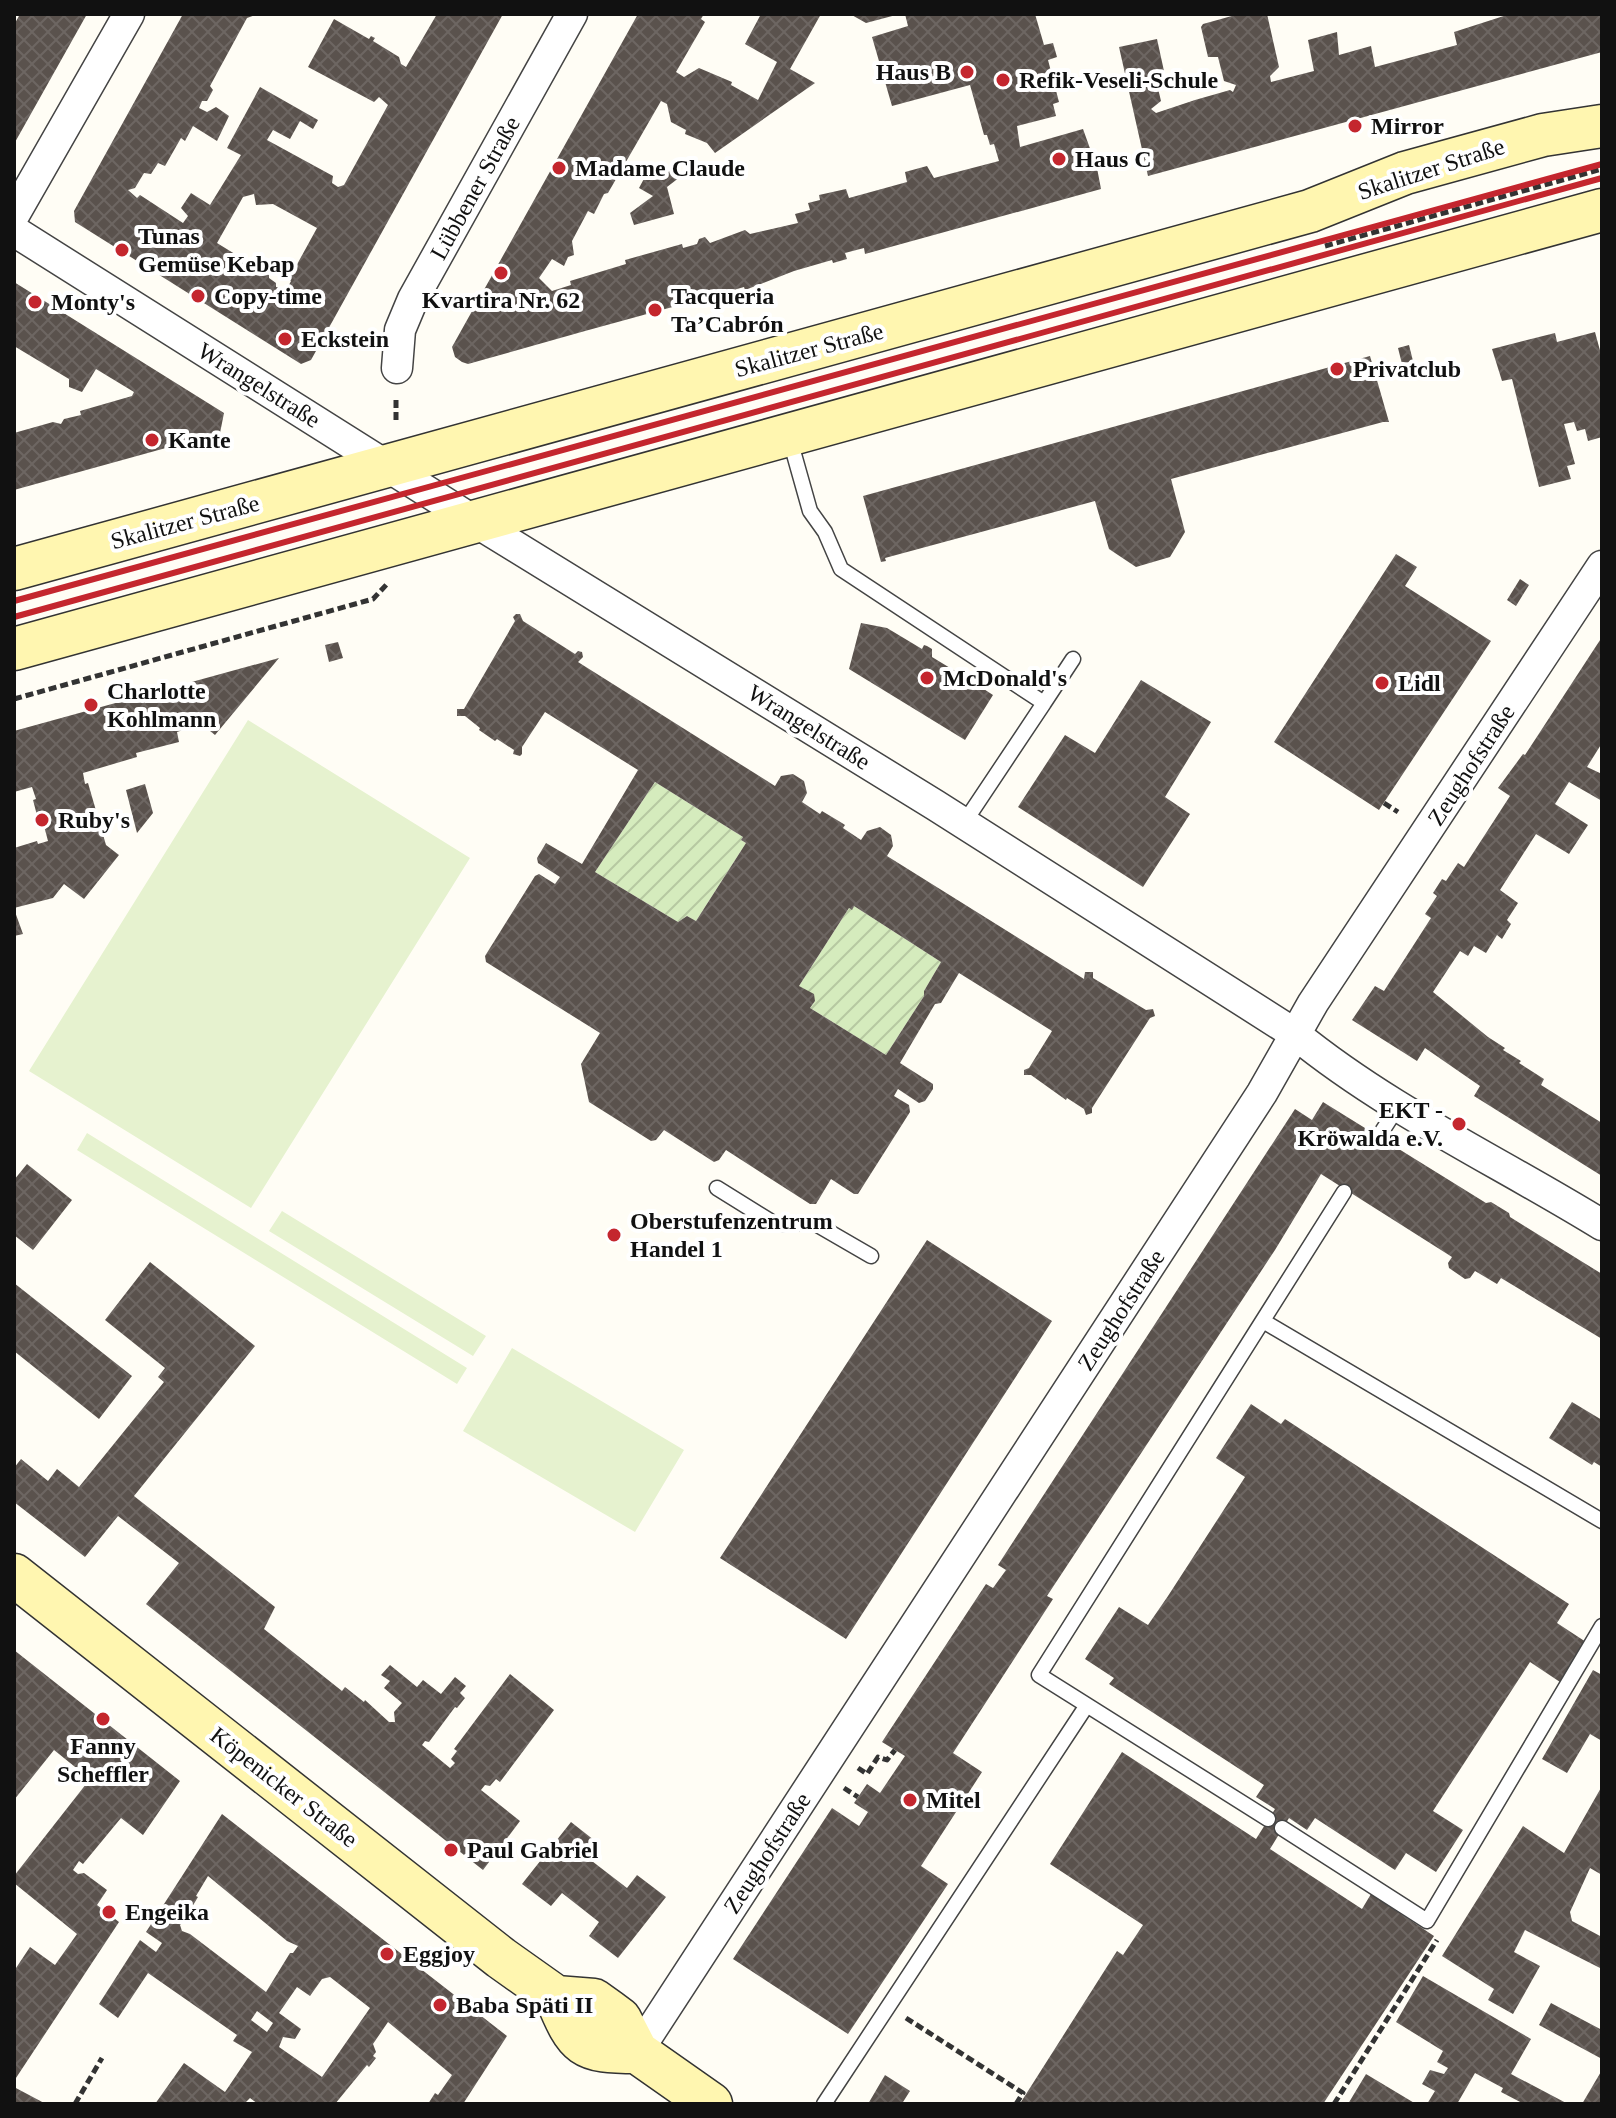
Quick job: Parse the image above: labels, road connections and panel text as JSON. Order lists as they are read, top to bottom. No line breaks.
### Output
{"streets":{"main road":["Skalitzer Straße","Köpenicker Straße"],"street":["Lübbener Straße","Wrangelstraße","Zeughofstraße"]},"crossings":[["Skalitzer Straße","Wrangelstraße"],["Wrangelstraße","Zeughofstraße"],["Zeughofstraße","Köpenicker Straße"]],"places":["Haus B","Refik-Veseli-Schule","Mirror","Haus C","Madame Claude","Tunas Gemüse Kebap","Kvartira Nr. 62","Copy-time","Monty's","Tacqueria Ta’Cabrón","Eckstein","Privatclub","Kante","McDonald's","Lidl","Charlotte Kohlmann","Ruby's","EKT - Kröwalda e.V.","Oberstufenzentrum Handel 1","Fanny Scheffler","Mitel","Paul Gabriel","Engeika","Eggjoy","Baba Späti II"]}
